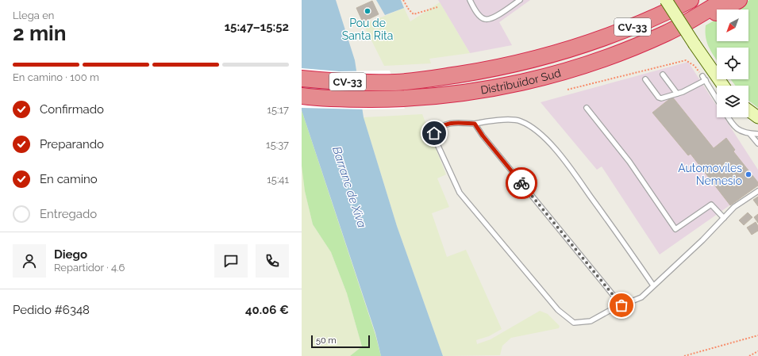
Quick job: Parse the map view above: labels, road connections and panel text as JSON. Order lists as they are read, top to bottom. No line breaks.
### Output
{"streets":{"highway":["CV-33","Distribuïdor Sud"]},"water":["Barranc de Xiva"],"places":["Pou de Santa Rita","Automoviles Nemesio"],"scale_bar":"50 m","north":"bottom left","page":{"heading":["2 min","Llega en","15:47–15:52"],"panel":["Diego","Repartidor · 4.6","Pedido #6348","40.06 €"],"bar":"En camino · 100 m","list":[["Confirmado","15:17"],["Preparando","15:37"],["En camino","15:41"],"Entregado"],"scale":"50 m"}}
